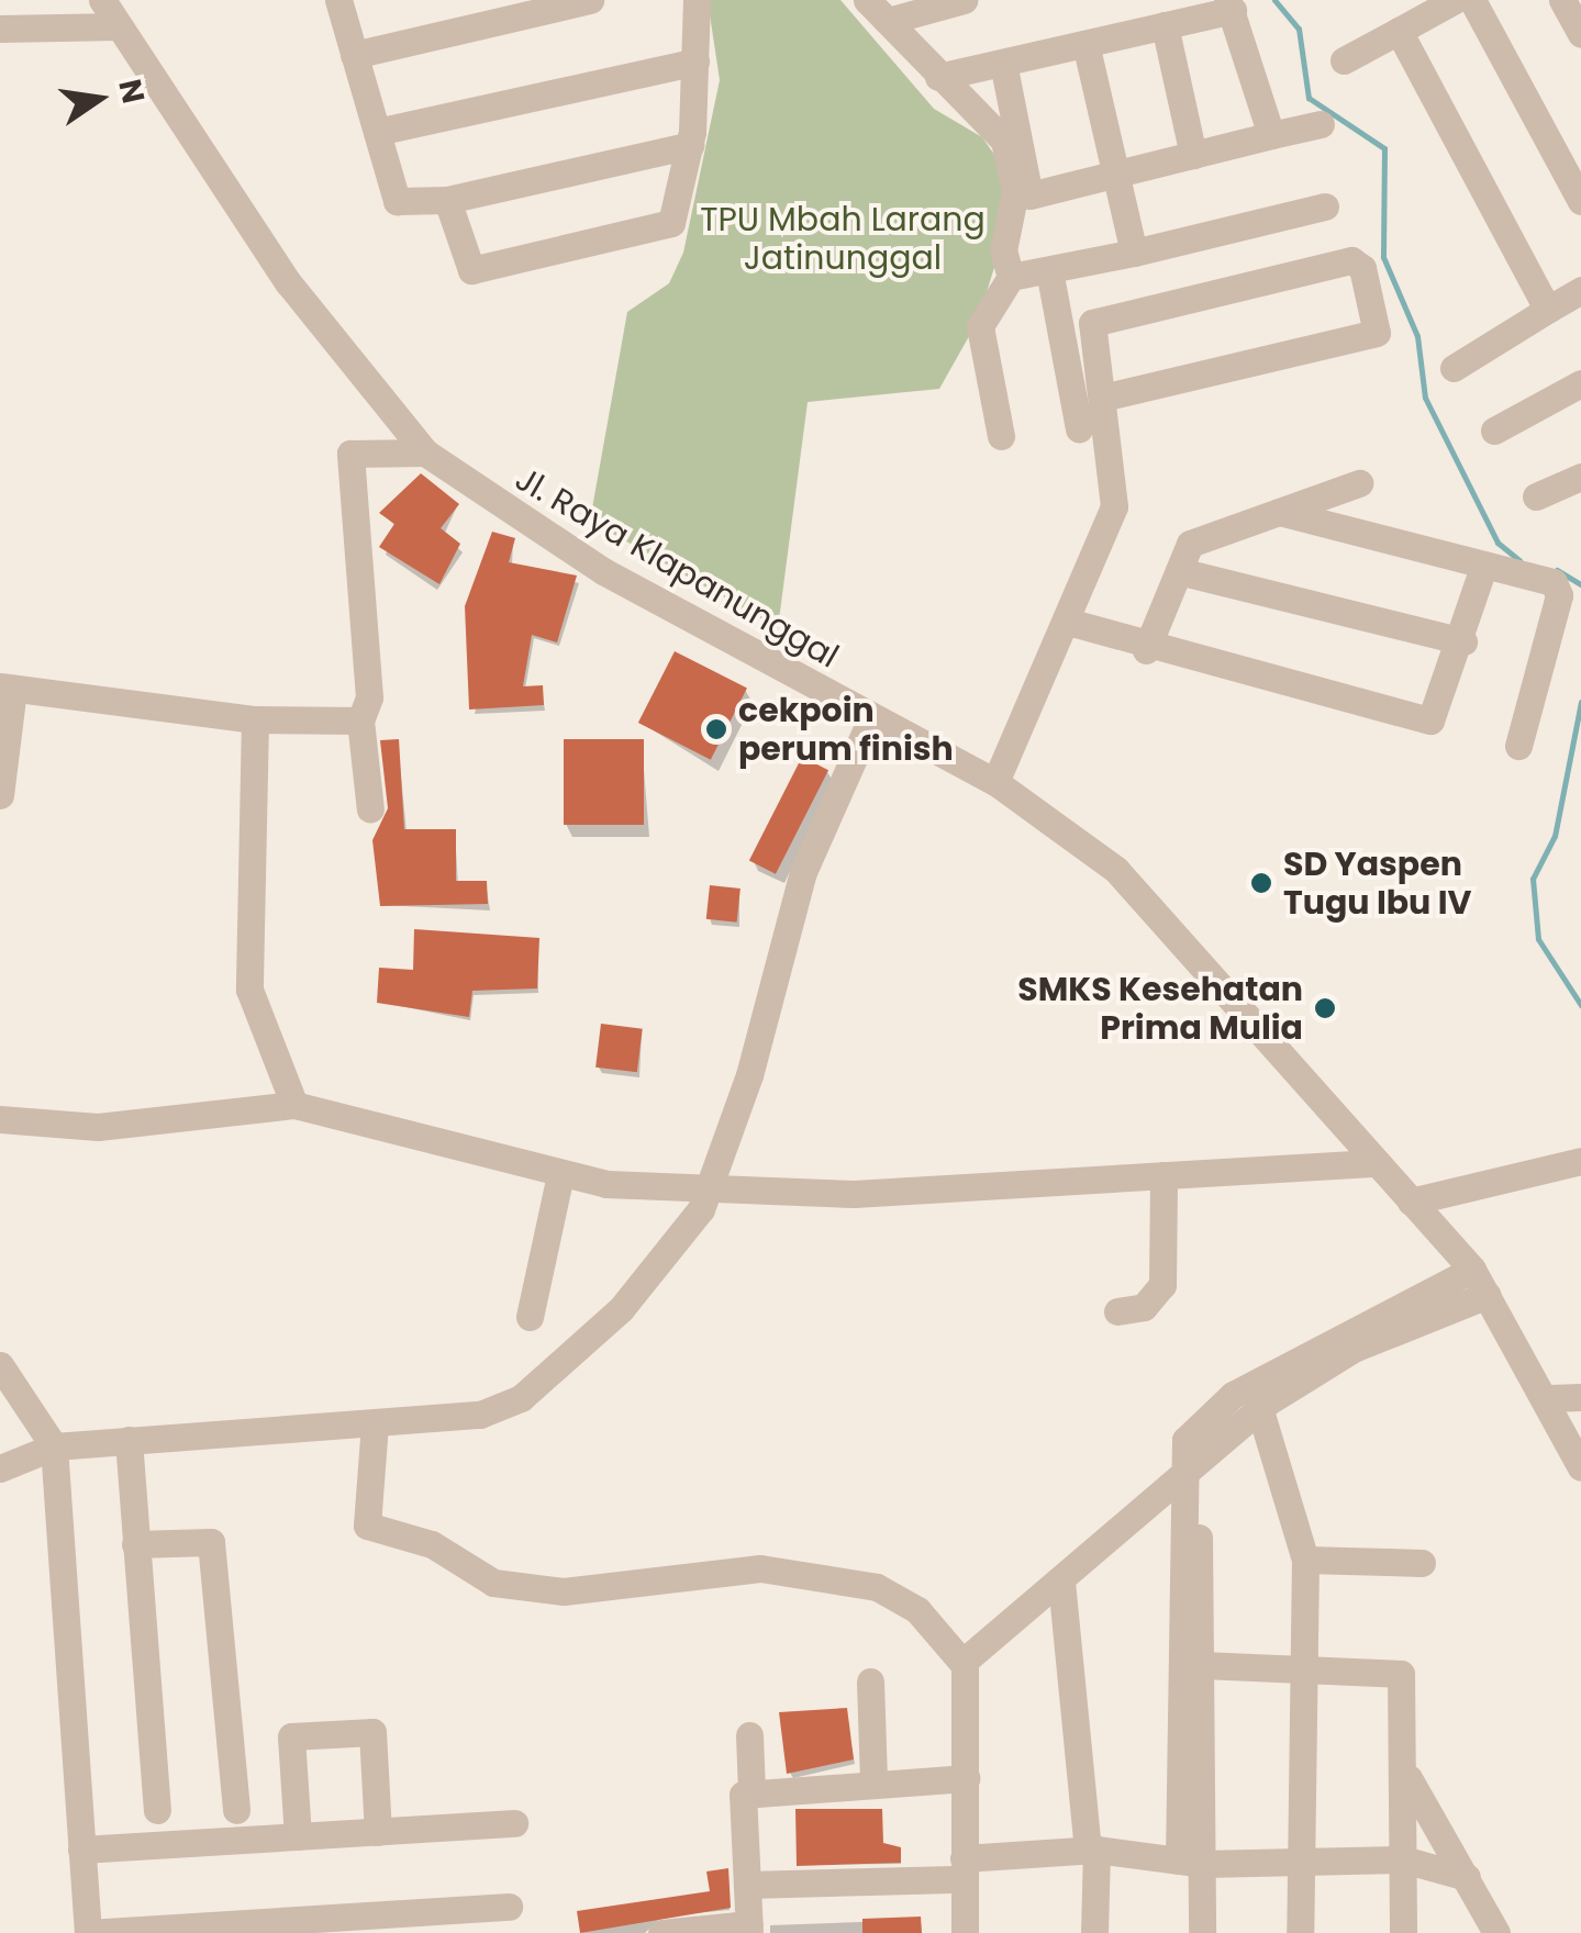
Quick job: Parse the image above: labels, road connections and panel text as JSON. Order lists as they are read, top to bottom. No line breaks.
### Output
{"streets":{"street":["Jl. Raya Klapanunggal"]},"parks":["TPU Mbah Larang Jatinunggal"],"places":["cekpoin perum finish","SD Yaspen Tugu Ibu IV","SMKS Kesehatan Prima Mulia"],"north":"right"}
